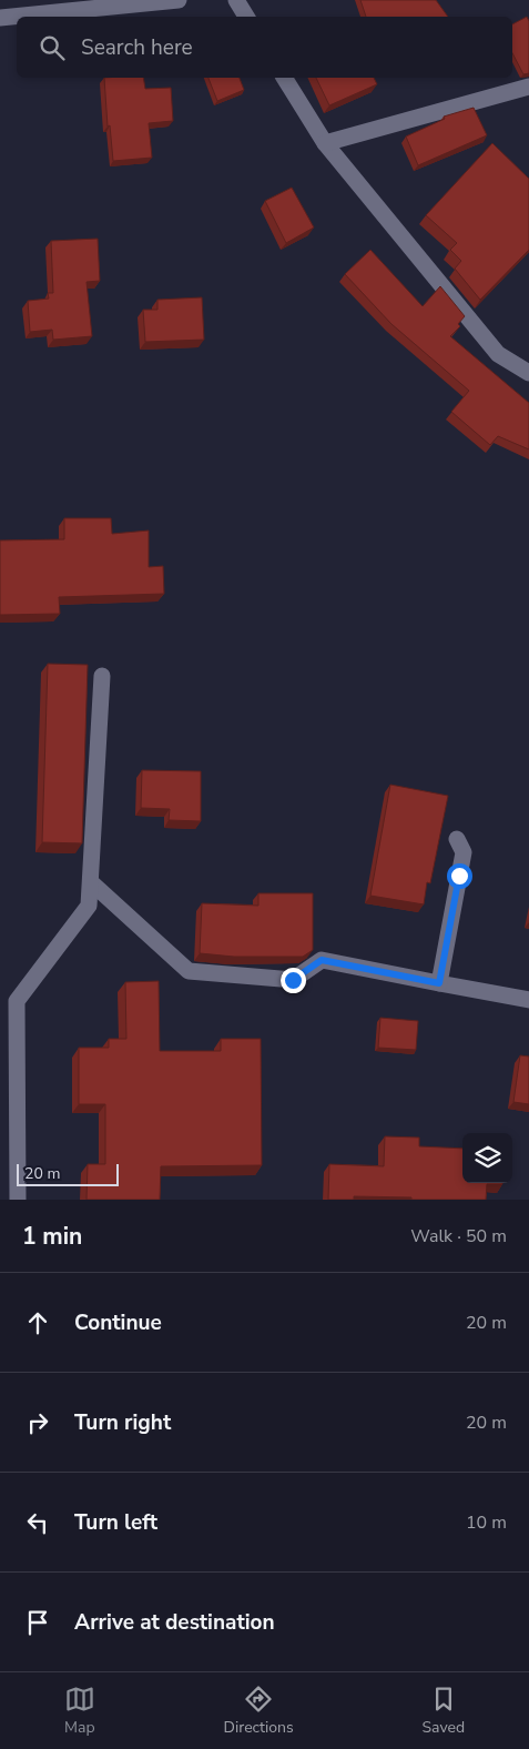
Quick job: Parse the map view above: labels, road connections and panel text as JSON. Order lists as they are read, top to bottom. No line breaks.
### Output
{"scale_bar":"20 m","page":{"search":"Search here","scale":"20 m","heading":["1 min","Walk · 50 m"],"list":[["Continue","20 m"],["Turn right","20 m"],["Turn left","10 m"],"Arrive at destination"],"nav":["Map","Directions","Saved"]}}
